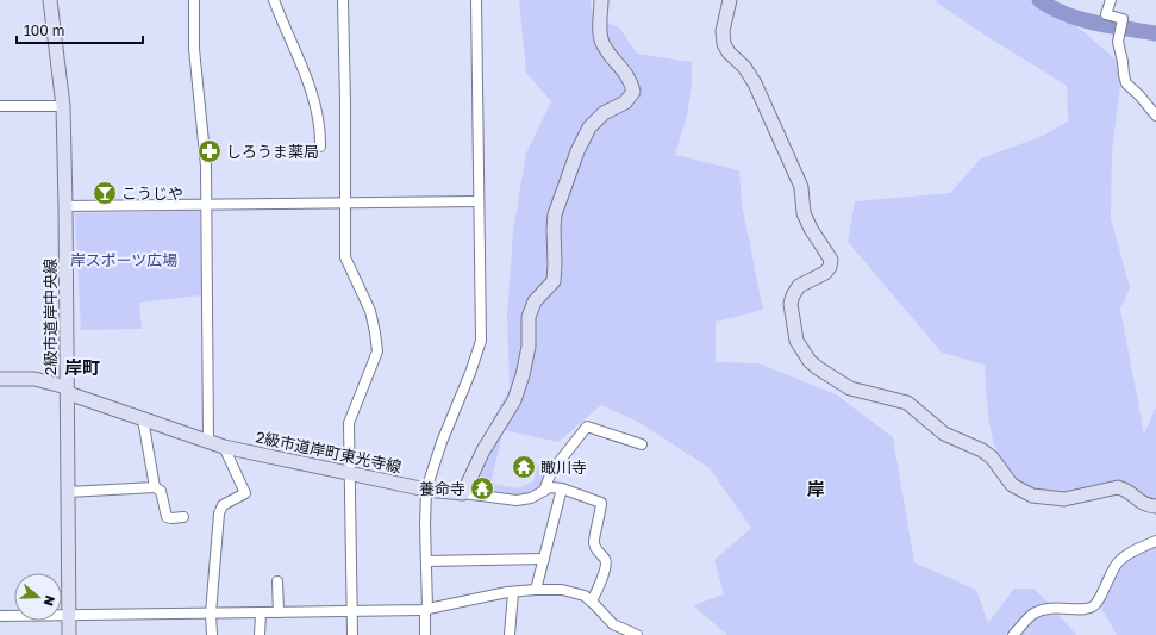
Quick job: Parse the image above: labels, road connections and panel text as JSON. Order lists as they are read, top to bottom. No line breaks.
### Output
{"streets":{"street":["2級市道岸中央線","2級市道岸町東光寺線"]},"crossings":[["2級市道岸中央線","2級市道岸町東光寺線"]],"districts":["岸町","岸"],"parks":["岸スポーツ広場"],"places":{"pharmacy":["しろうま薬局"],"bar":["こうじや"],"temple":["瞰川寺","養命寺"]},"scale_bar":"100 m","north":"right"}
